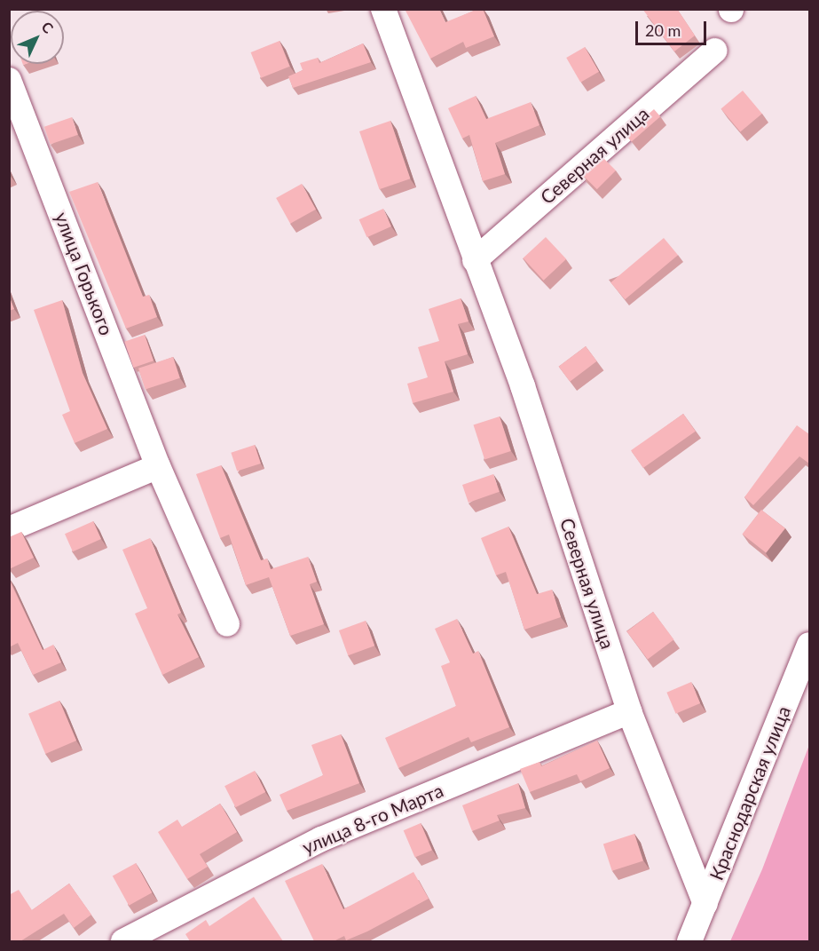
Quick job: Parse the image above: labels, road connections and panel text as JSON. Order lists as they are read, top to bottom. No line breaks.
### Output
{"streets":{"street":["Северная улица","улица Горького","Краснодарская улица","улица 8-го Марта"]},"crossings":[["Северная улица","Краснодарская улица"],["Северная улица","улица 8-го Марта"]],"scale_bar":"20 m","north":"top right"}
